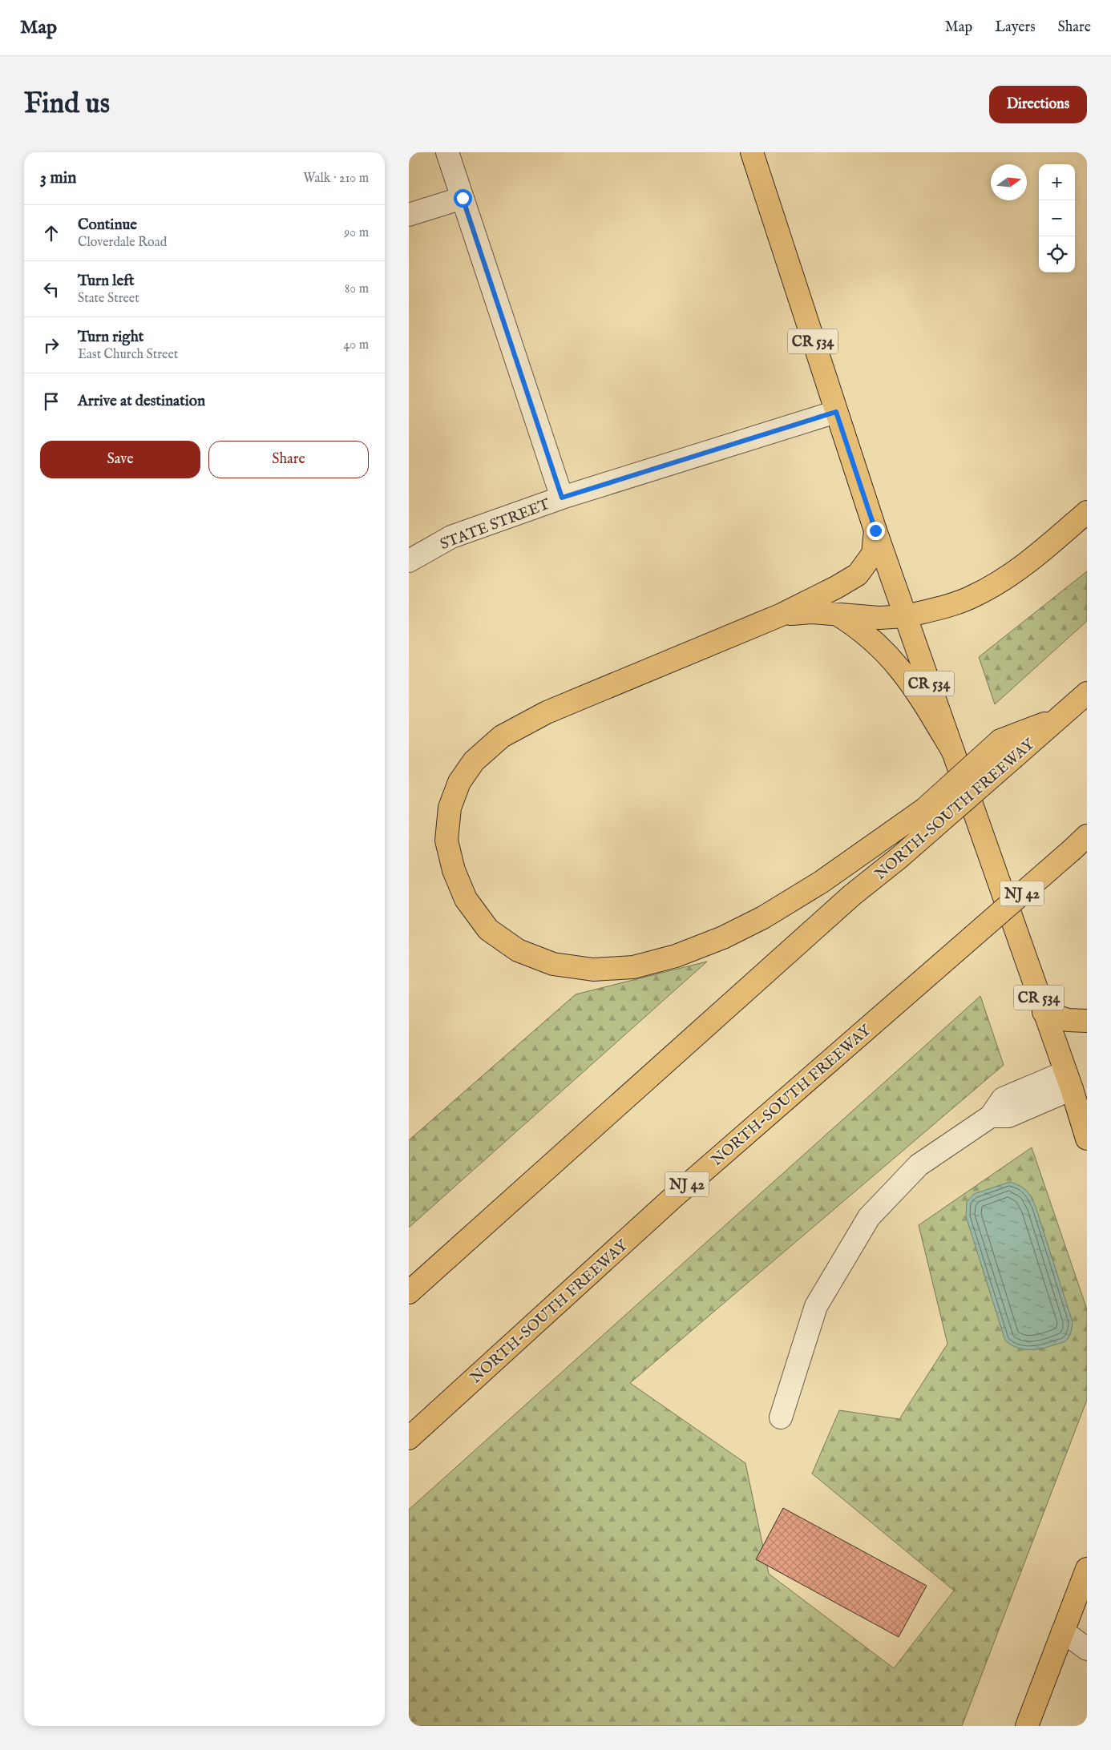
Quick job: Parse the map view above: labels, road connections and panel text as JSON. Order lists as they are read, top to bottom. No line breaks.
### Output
{"streets":{"main road":["CR 534","NORTH-SOUTH FREEWAY","NJ 42"],"street":["STATE STREET"]},"crossings":[["CR 534","STATE STREET"]],"north":"right","page":{"header":"Map","nav":["Map","Layers","Share"],"buttons":["Directions",["Save","Share"]],"title":"Find us","heading":["3 min","Walk · 210 m"],"map_buttons":["+","−"],"list":[["Continue","Cloverdale Road","90 m"],["Turn left","State Street","80 m"],["Turn right","East Church Street","40 m"],"Arrive at destination"]}}
